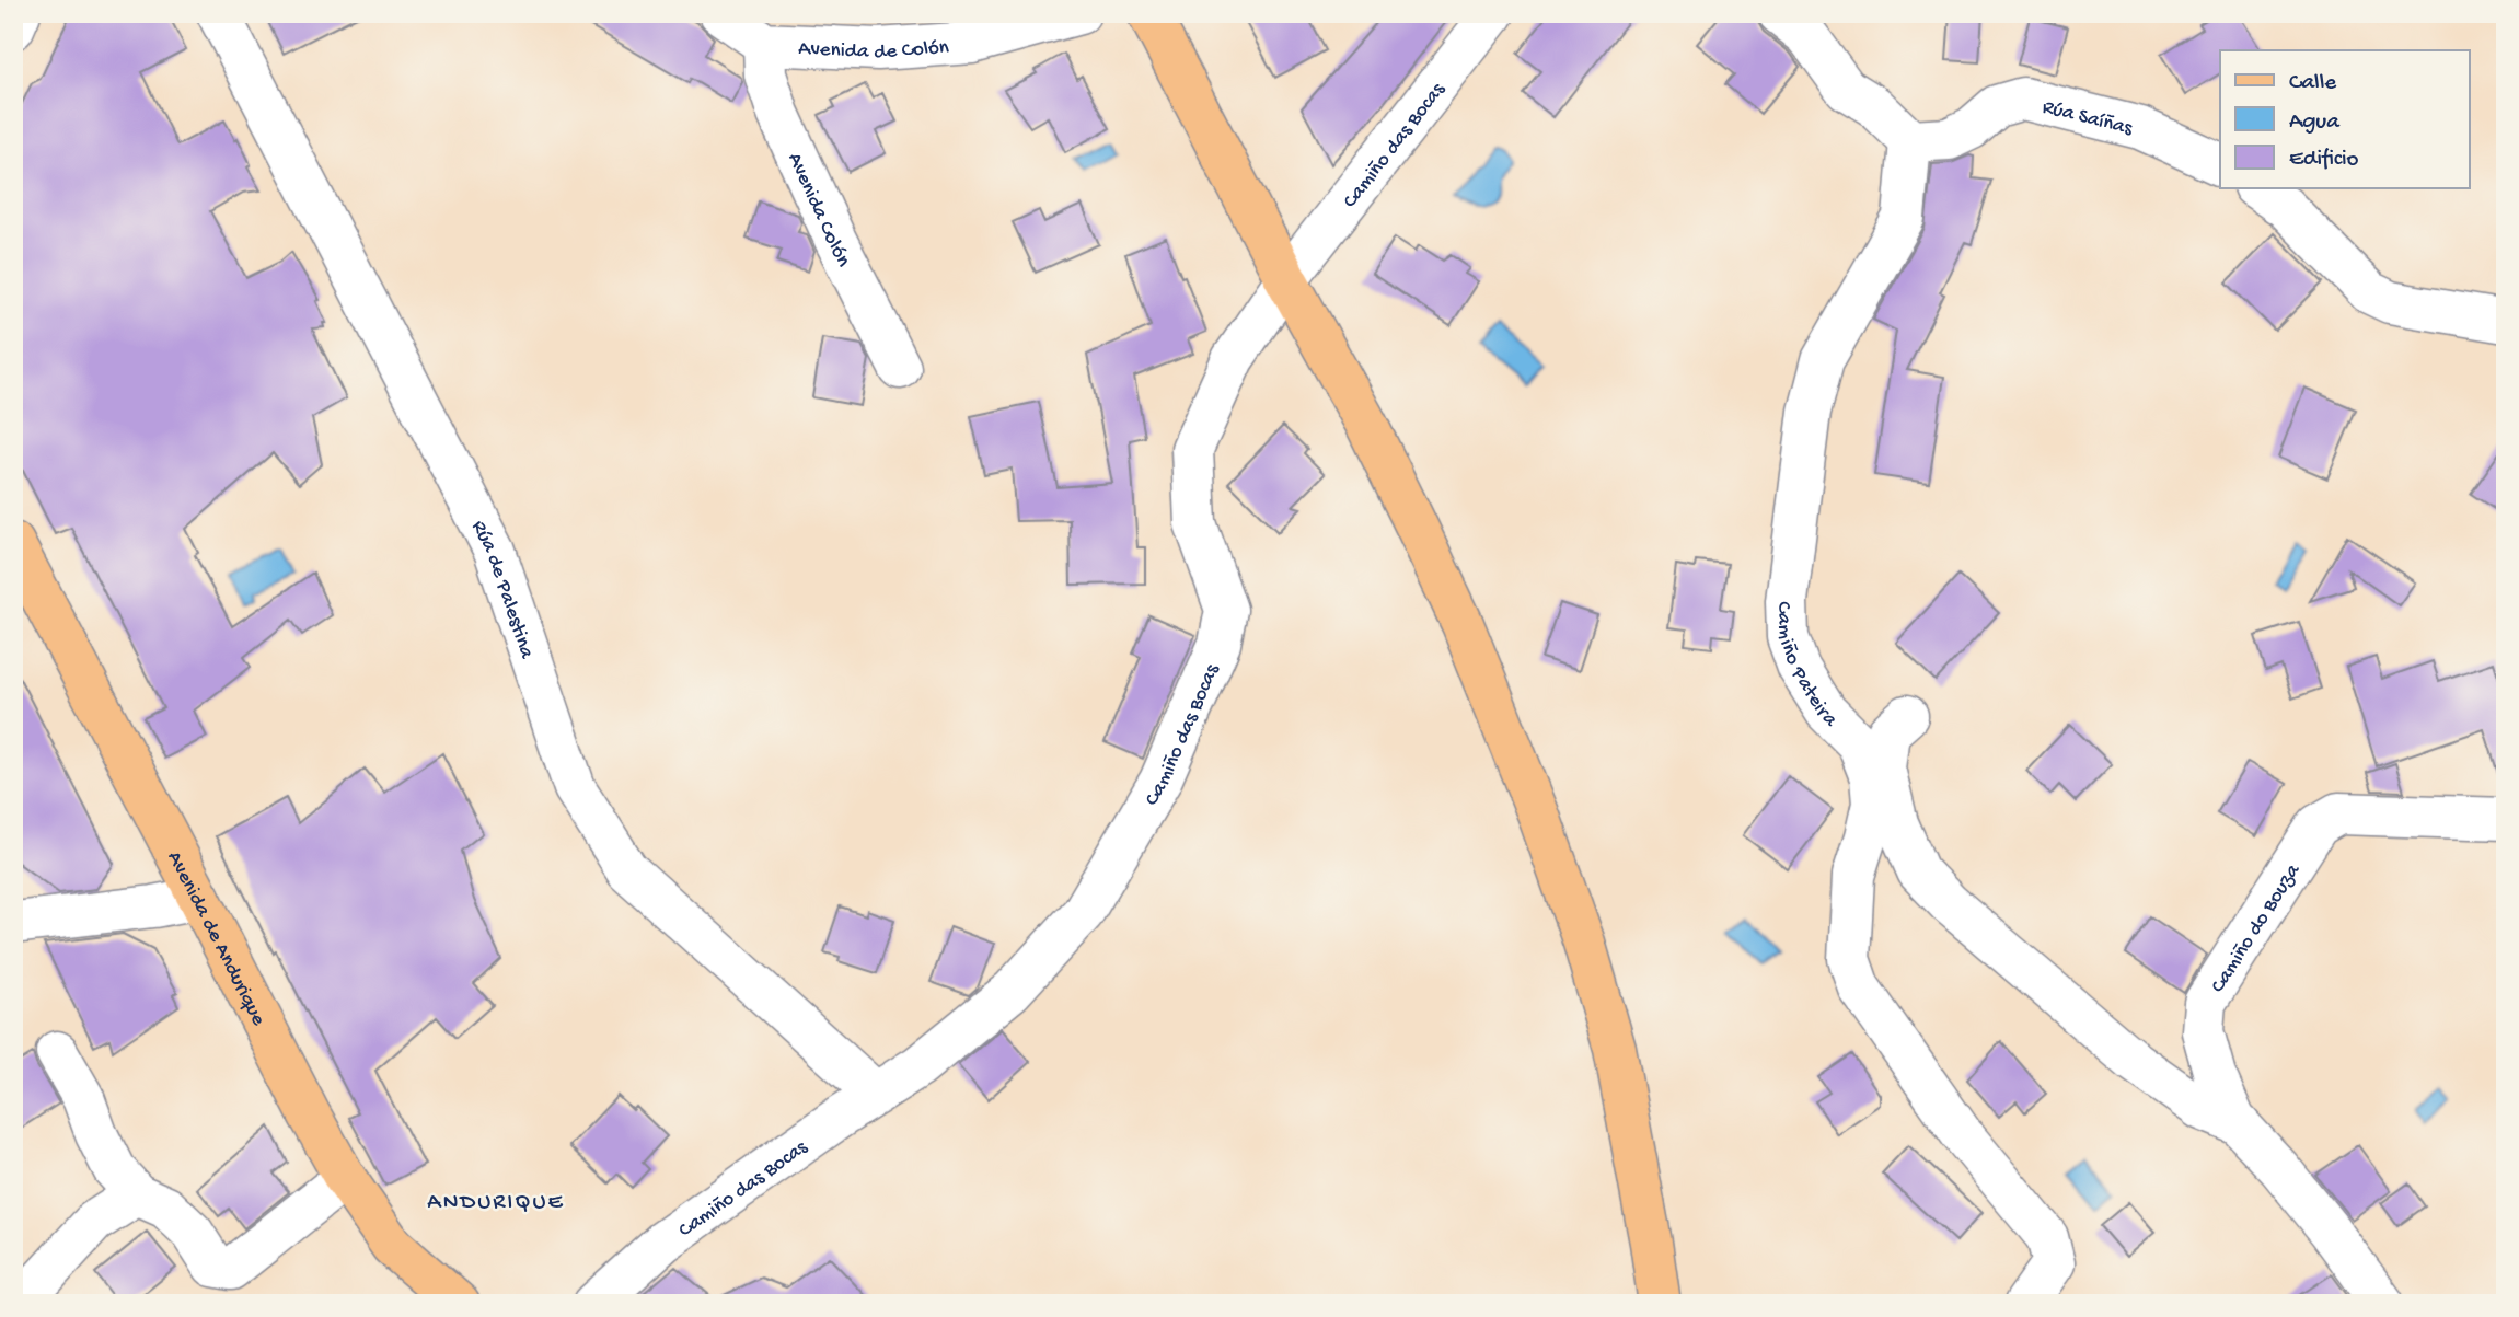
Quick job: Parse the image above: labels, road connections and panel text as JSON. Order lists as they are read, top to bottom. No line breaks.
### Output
{"streets":{"main road":["Avenida de Andurique"],"street":["Avenida de Colón","Rúa Saíñas","Camiño das Bocas","Avenida Colón","Rúa de Palestina","Camiño Pateira","Camiño do Bouza"]},"crossings":[["Avenida de Colón","Avenida Colón"],["Rúa Saíñas","Camiño Pateira"],["Camiño das Bocas","Rúa de Palestina"]],"districts":["ANDURIQUE"],"legend":["Calle","Agua","Edificio"]}
